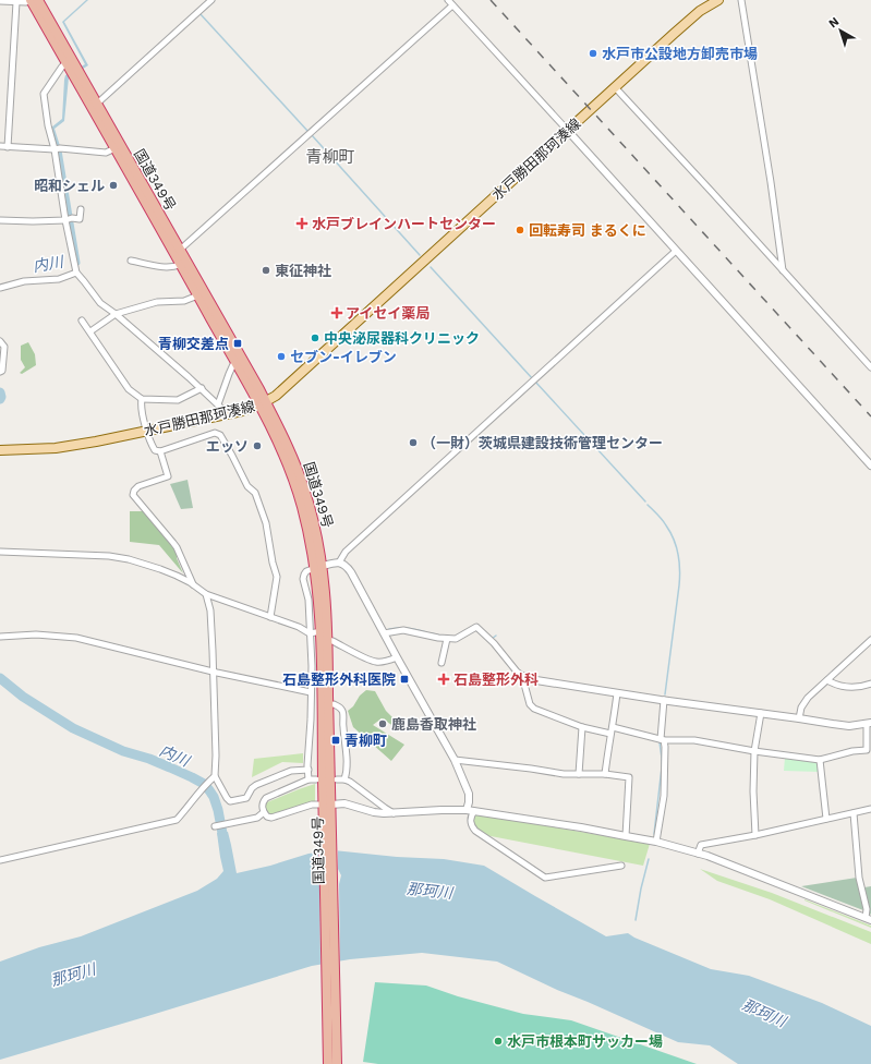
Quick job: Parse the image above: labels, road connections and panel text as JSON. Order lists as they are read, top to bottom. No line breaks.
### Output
{"streets":{"highway":["国道349号"],"main road":["水戸勝田那珂湊線"]},"crossings":[["水戸勝田那珂湊線","国道349号"]],"districts":["青柳町"],"water":["内川","那珂川"],"places":{"other":["水戸市公設地方卸売市場","昭和シェル","回転寿司 まるくに","東征神社","中央泌尿器科クリニック","セブン-イレブン","（一財）茨城県建設技術管理センター","エッソ","鹿島香取神社","水戸市根本町サッカー場"],"health":["水戸ブレインハートセンター","アイセイ薬局","石島整形外科"],"transit":["青柳交差点","石島整形外科医院","青柳町"]},"north":"top left"}
